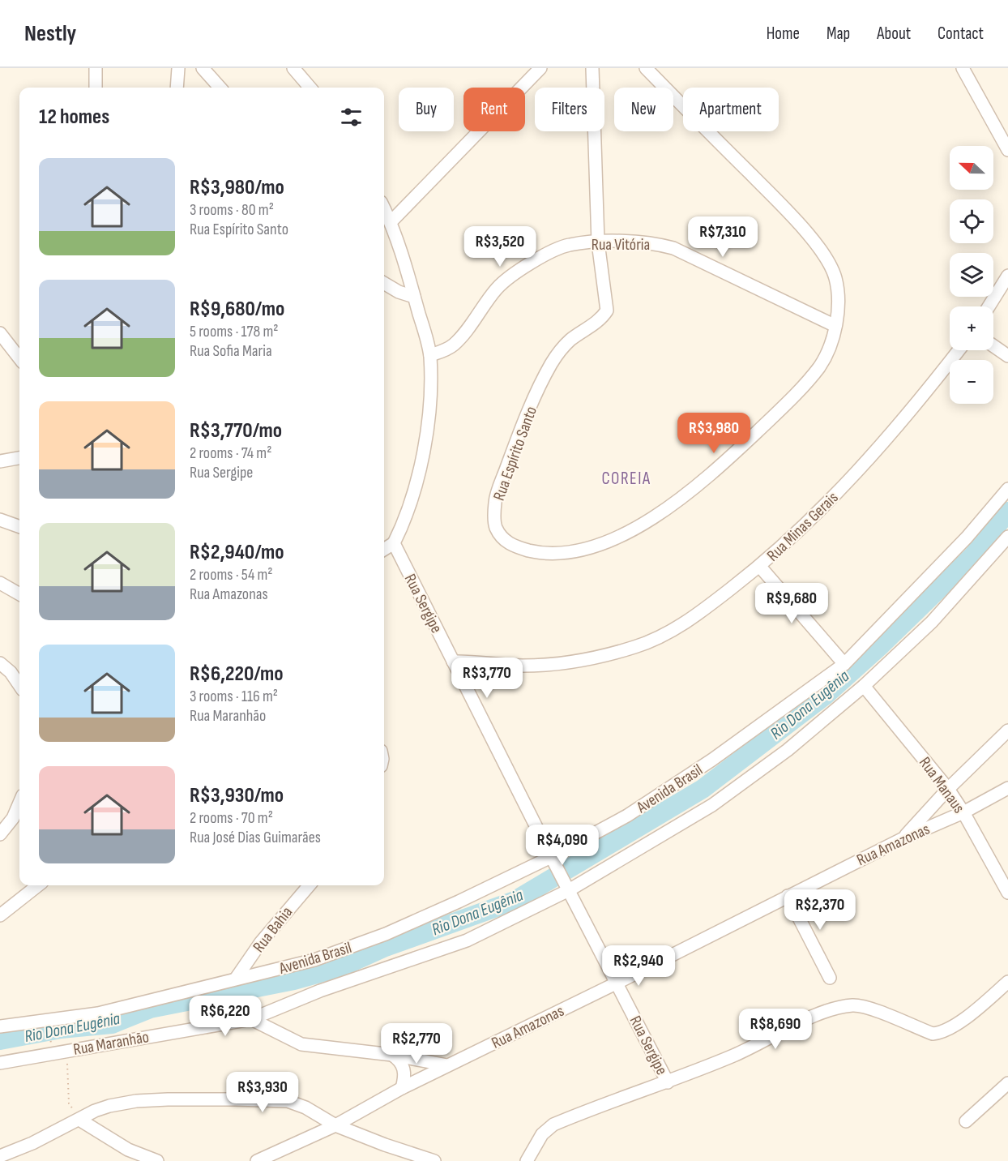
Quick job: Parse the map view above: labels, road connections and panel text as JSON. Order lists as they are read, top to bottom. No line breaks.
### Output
{"streets":{"street":["Rua Vitória","Rua Espírito Santo","Rua Minas Gerais","Rua Sergipe","Rua Manaus","Avenida Brasil","Rua Amazonas","Rua Bahia","Rua Maranhão"]},"crossings":[["Rua Vitória","Rua Espírito Santo"],["Rua Minas Gerais","Rua Sergipe"],["Rua Sergipe","Avenida Brasil"],["Rua Sergipe","Rua Amazonas"],["Rua Manaus","Avenida Brasil"],["Rua Manaus","Rua Amazonas"],["Avenida Brasil","Rua Bahia"],["Avenida Brasil","Rua Maranhão"]],"districts":["COREIA"],"water":["Rio Dona Eugênia"],"north":"left","page":{"header":"Nestly","nav":["Home","Map","About","Contact"],"chip":["Buy","Rent","Filters","New","Apartment"],"heading":"12 homes","map_buttons":["+","−"],"list":[{"name":"R$3,980/mo","note":"3 rooms · 80 m² · Rua Espírito Santo"},{"name":"R$9,680/mo","note":"5 rooms · 178 m² · Rua Sofia Maria"},{"name":"R$3,770/mo","note":"2 rooms · 74 m² · Rua Sergipe"},{"name":"R$2,940/mo","note":"2 rooms · 54 m² · Rua Amazonas"},{"name":"R$6,220/mo","note":"3 rooms · 116 m² · Rua Maranhão"},{"name":"R$3,930/mo","note":"2 rooms · 70 m² · Rua José Dias Guimarães"}],"price":["R$7,310","R$3,520","R$3,980","R$9,680","R$3,770","R$4,090","R$2,370","R$2,940","R$6,220","R$8,690","R$2,770","R$3,930"]}}
